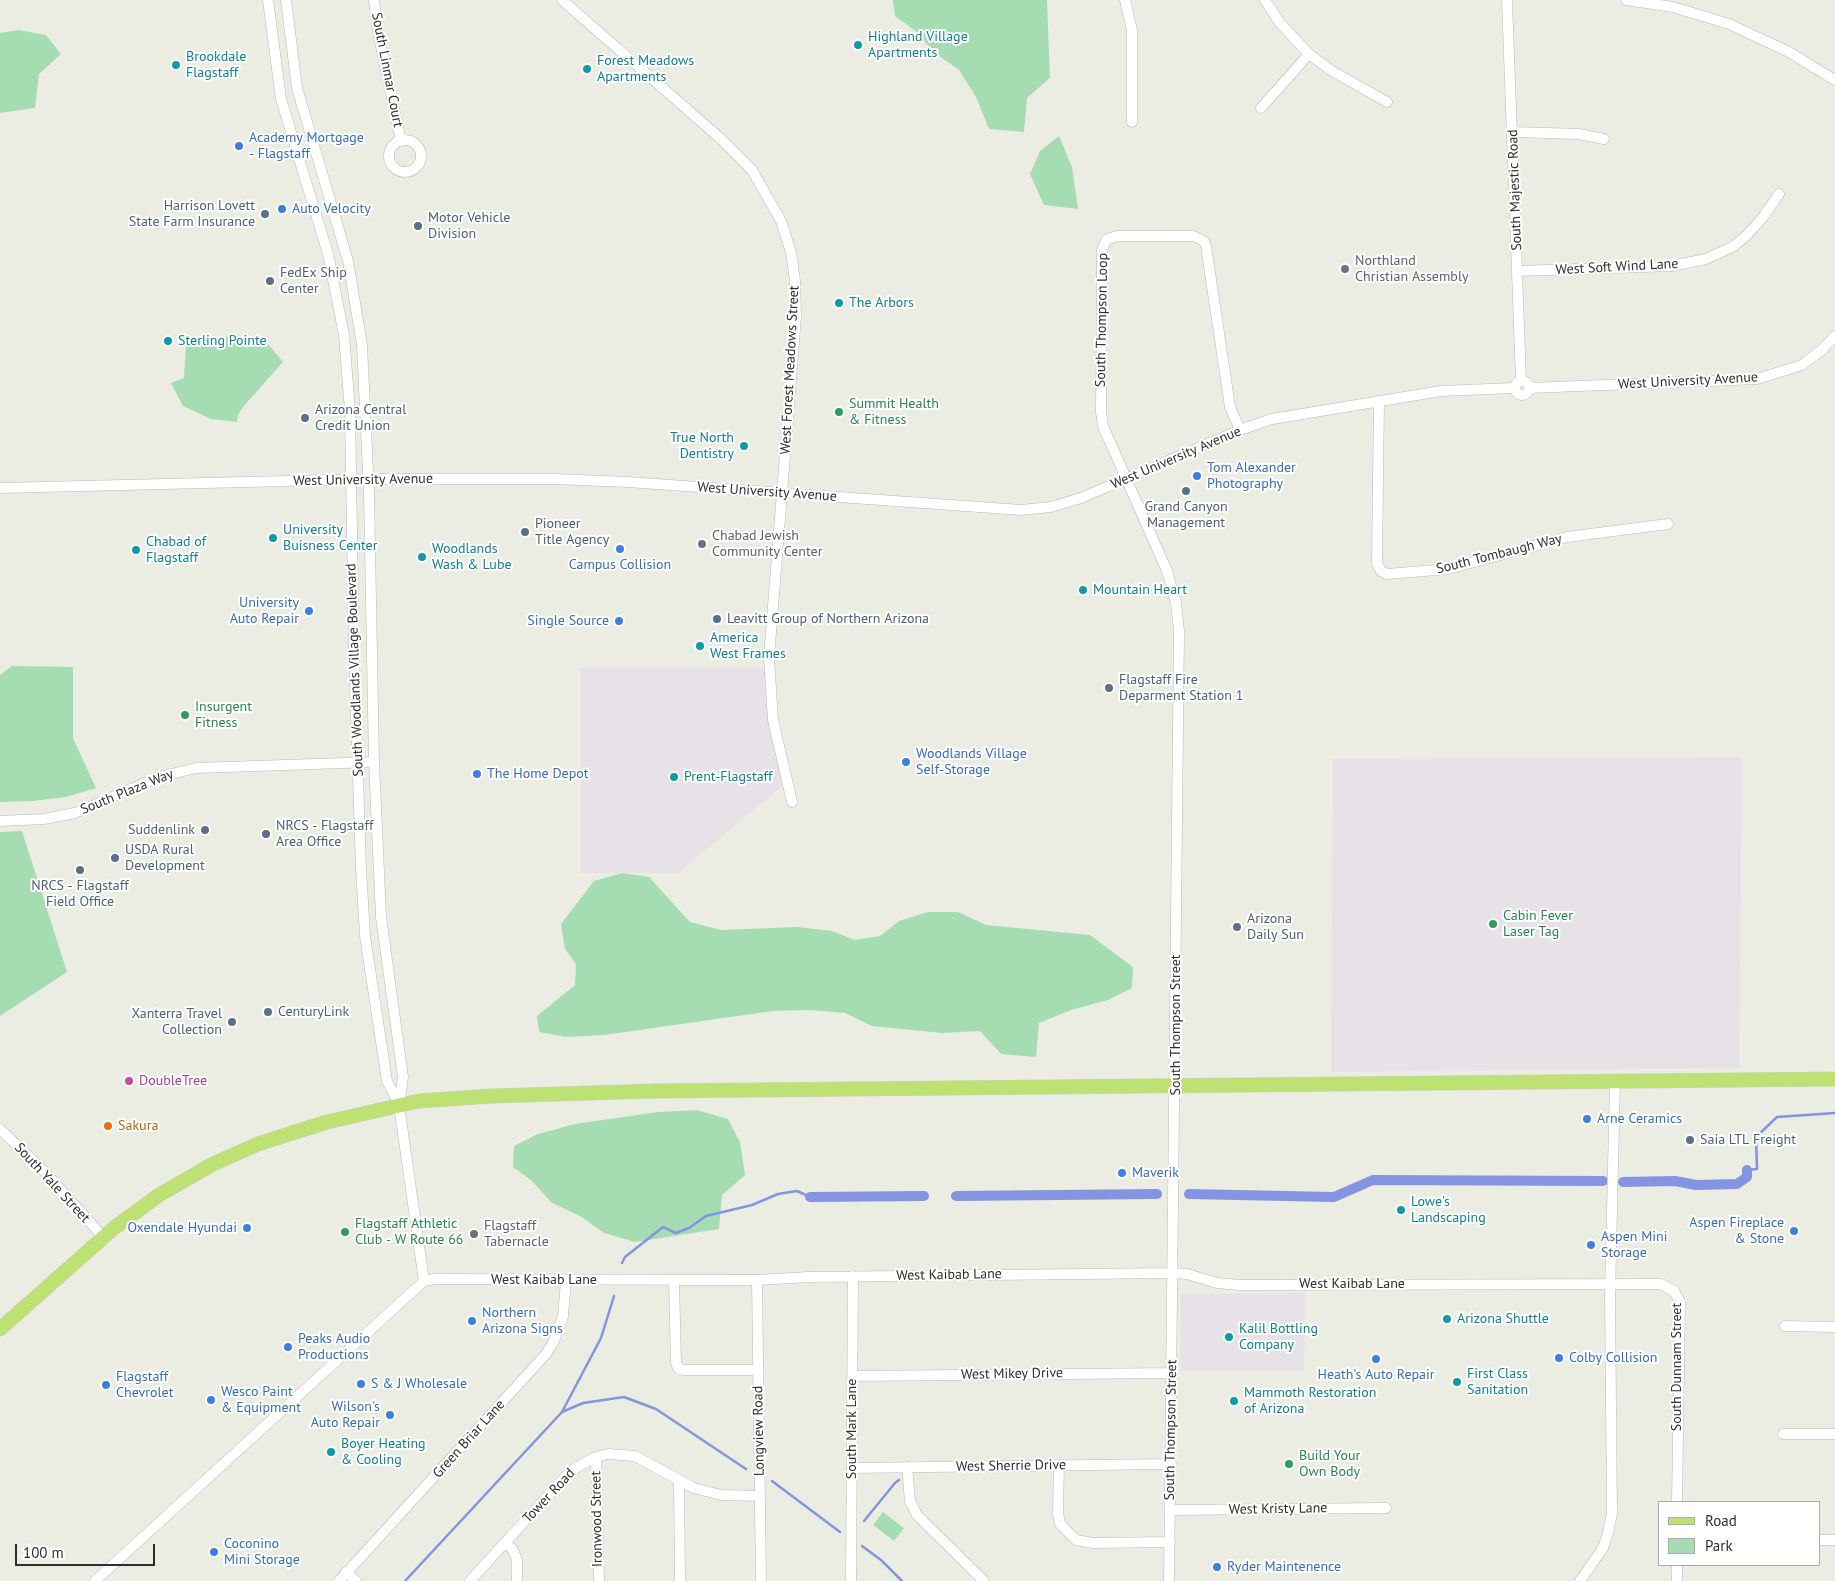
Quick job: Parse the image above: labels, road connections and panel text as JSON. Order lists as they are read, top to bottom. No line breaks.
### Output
{"streets":{"street":["South Linmar Court","South Majestic Road","West Soft Wind Lane","South Thompson Loop","West Forest Meadows Street","West University Avenue","South Tombaugh Way","South Woodlands Village Boulevard","South Plaza Way","South Thompson Street","South Yale Street","West Kaibab Lane","South Dunnam Street","West Mikey Drive","South Mark Lane","Longview Road","Green Briar Lane","West Sherrie Drive","Tower Road","West Kristy Lane","Ironwood Street"]},"crossings":[["South Majestic Road","West Soft Wind Lane"],["South Majestic Road","West University Avenue"],["South Thompson Loop","West University Avenue"],["South Thompson Loop","South Thompson Street"],["West Forest Meadows Street","West University Avenue"],["West University Avenue","South Tombaugh Way"],["West University Avenue","South Woodlands Village Boulevard"],["West University Avenue","South Thompson Street"],["South Woodlands Village Boulevard","South Plaza Way"],["South Woodlands Village Boulevard","West Kaibab Lane"],["South Thompson Street","West Kaibab Lane"],["South Thompson Street","West Mikey Drive"],["South Thompson Street","West Sherrie Drive"],["South Thompson Street","West Kristy Lane"],["West Kaibab Lane","South Dunnam Street"],["West Kaibab Lane","South Mark Lane"],["West Kaibab Lane","Longview Road"],["West Kaibab Lane","Green Briar Lane"],["West Mikey Drive","South Mark Lane"],["South Mark Lane","West Sherrie Drive"],["Longview Road","Tower Road"],["Tower Road","Ironwood Street"]],"places":["Highland Village Apartments","Brookdale Flagstaff","Forest Meadows Apartments","Academy Mortgage - Flagstaff","Auto Velocity","Harrison Lovett State Farm Insurance","Motor Vehicle Division","Northland Christian Assembly","FedEx Ship Center","The Arbors","Sterling Pointe","Summit Health & Fitness","Arizona Central Credit Union","True North Dentistry","Tom Alexander Photography","Grand Canyon Management","Pioneer Title Agency","University Buisness Center","Chabad Jewish Community Center","Campus Collision","Chabad of Flagstaff","Woodlands Wash & Lube","Mountain Heart","University Auto Repair","Leavitt Group of Northern Arizona","Single Source","America West Frames","Flagstaff Fire Deparment Station 1","Insurgent Fitness","Woodlands Village Self-Storage","The Home Depot","Prent-Flagstaff","Suddenlink","NRCS - Flagstaff Area Office","USDA Rural Development","NRCS - Flagstaff Field Office","Cabin Fever Laser Tag","Arizona Daily Sun","CenturyLink","Xanterra Travel Collection","DoubleTree","Arne Ceramics","Sakura","Saia LTL Freight","Maverik","Lowe's Landscaping","Oxendale Hyundai","Aspen Fireplace & Stone","Flagstaff Athletic Club - W Route 66","Flagstaff Tabernacle","Aspen Mini Storage","Arizona Shuttle","Northern Arizona Signs","Kalil Bottling Company","Peaks Audio Productions","Colby Collision","Heath's Auto Repair","First Class Sanitation","S & J Wholesale","Flagstaff Chevrolet","Wesco Paint & Equipment","Mammoth Restoration of Arizona","Wilson's Auto Repair","Boyer Heating & Cooling","Build Your Own Body","Coconino Mini Storage","Ryder Maintenence"],"legend":["Road","Park"],"scale_bar":"100 m"}
